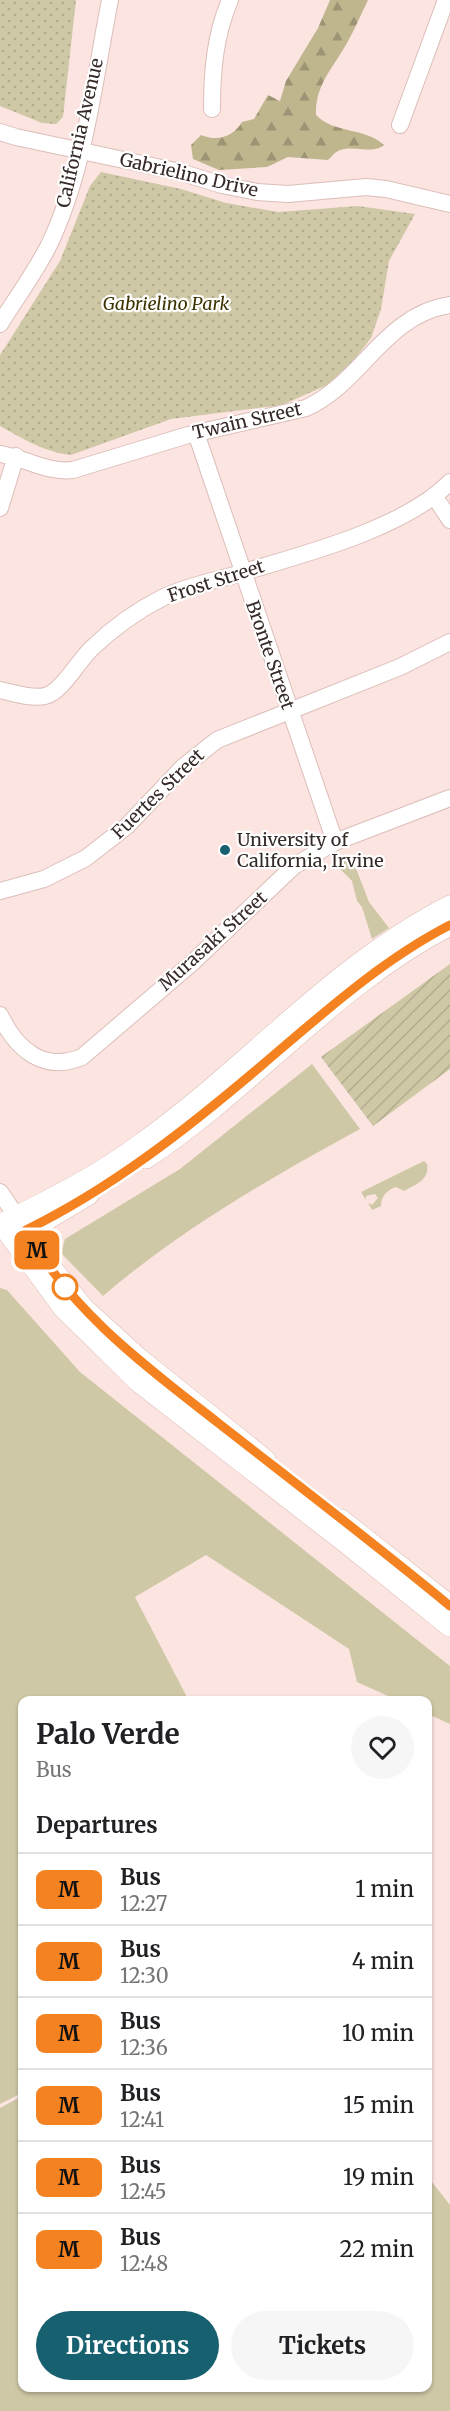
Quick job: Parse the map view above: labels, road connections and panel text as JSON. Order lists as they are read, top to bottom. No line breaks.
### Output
{"streets":{"street":["California Avenue","Gabrielino Drive","Twain Street","Frost Street","Bronte Street","Fuertes Street","Murasaki Street"]},"crossings":[["California Avenue","Gabrielino Drive"],["Twain Street","Bronte Street"],["Frost Street","Bronte Street"],["Bronte Street","Fuertes Street"],["Bronte Street","Murasaki Street"]],"parks":["Gabrielino Park"],"places":["University of California, Irvine"],"lines":["bus line M"],"page":{"on_map":"M","heading":[["Palo Verde","Bus"],"Departures"],"list":[{"mark":"M","name":"Bus","note":"12:27","value":"1 min"},{"mark":"M","name":"Bus","note":"12:30","value":"4 min"},{"mark":"M","name":"Bus","note":"12:36","value":"10 min"},{"mark":"M","name":"Bus","note":"12:41","value":"15 min"},{"mark":"M","name":"Bus","note":"12:45","value":"19 min"},{"mark":"M","name":"Bus","note":"12:48","value":"22 min"}],"buttons":["Directions","Tickets"]}}
